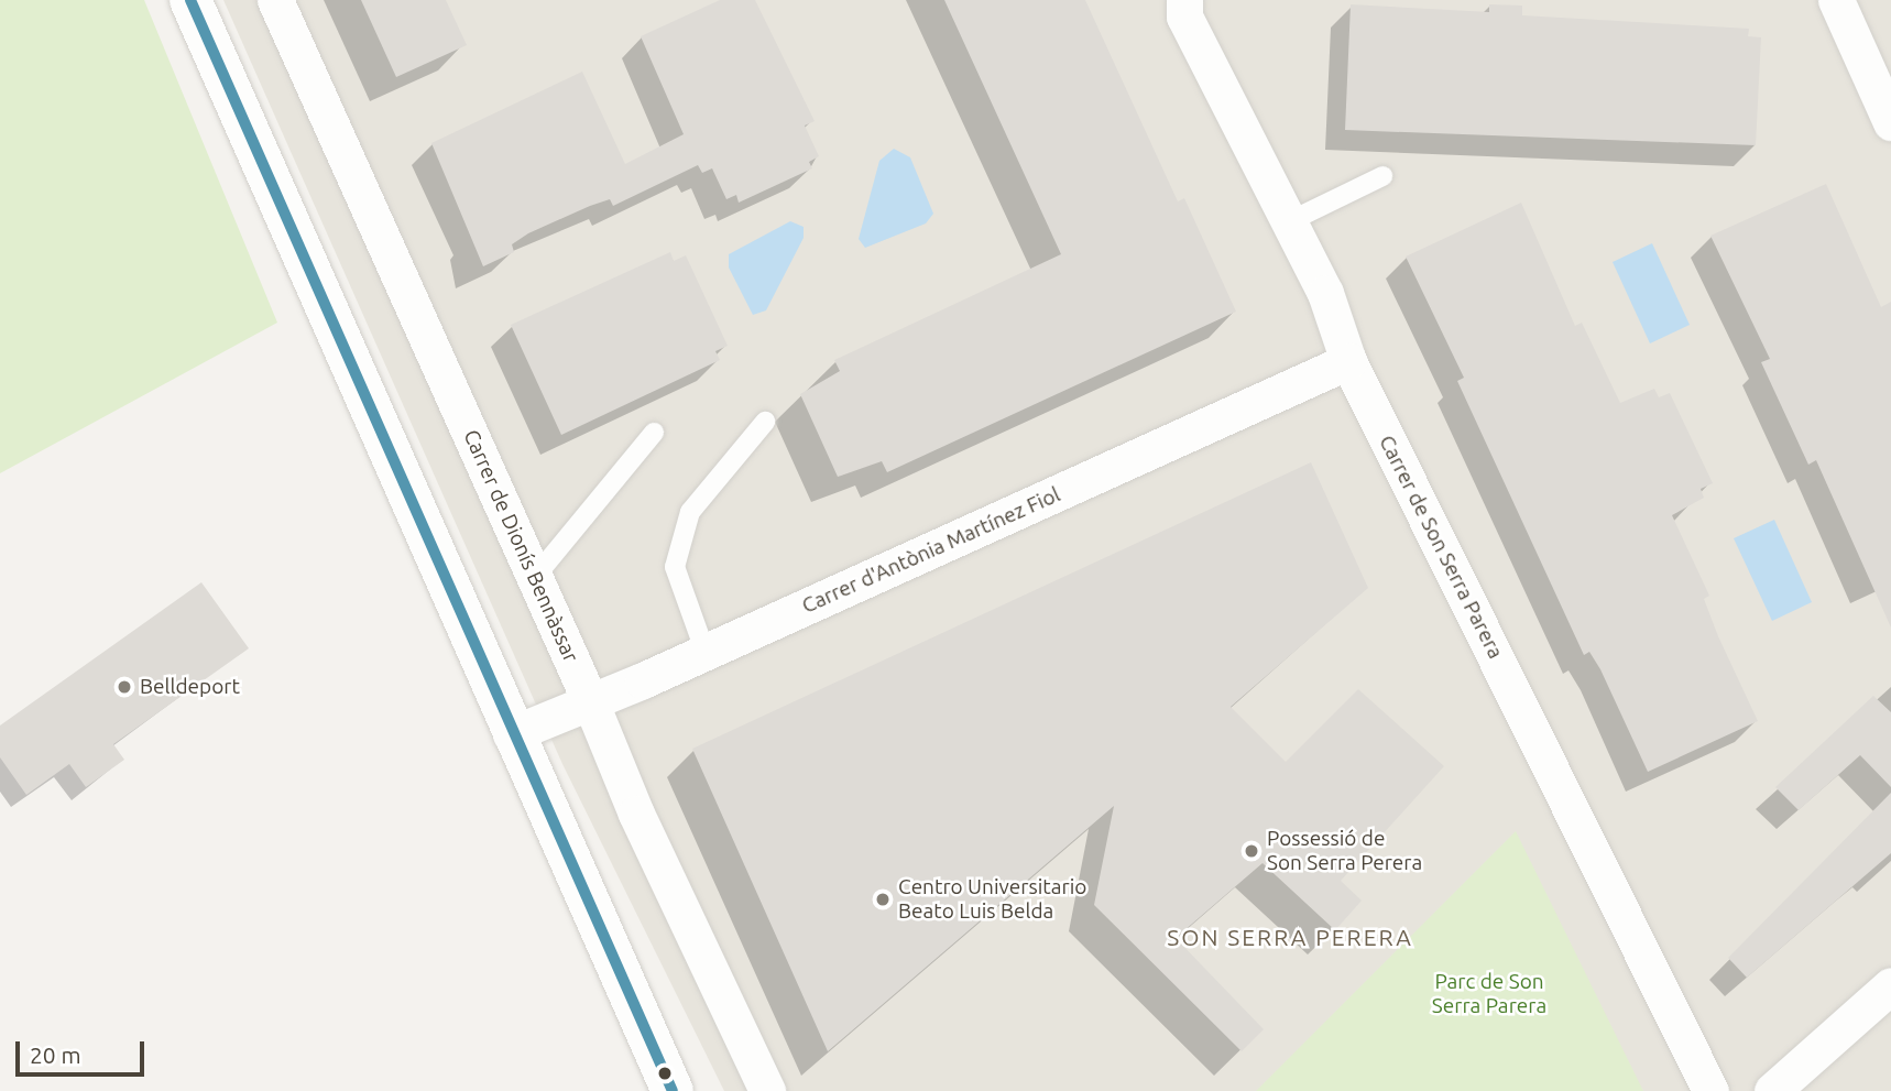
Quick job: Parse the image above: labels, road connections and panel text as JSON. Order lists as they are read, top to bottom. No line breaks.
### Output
{"streets":{"street":["Carrer de Dionís Bennàssar","Carrer de Son Serra Parera","Carrer d'Antònia Martínez Fiol"]},"crossings":[["Carrer de Dionís Bennàssar","Carrer d'Antònia Martínez Fiol"],["Carrer de Son Serra Parera","Carrer d'Antònia Martínez Fiol"]],"districts":["SON SERRA PERERA"],"parks":["Parc de Son Serra Parera"],"places":["Belldeport","Possessió de Son Serra Perera","Centro Universitario Beato Luis Belda"],"scale_bar":"20 m"}
